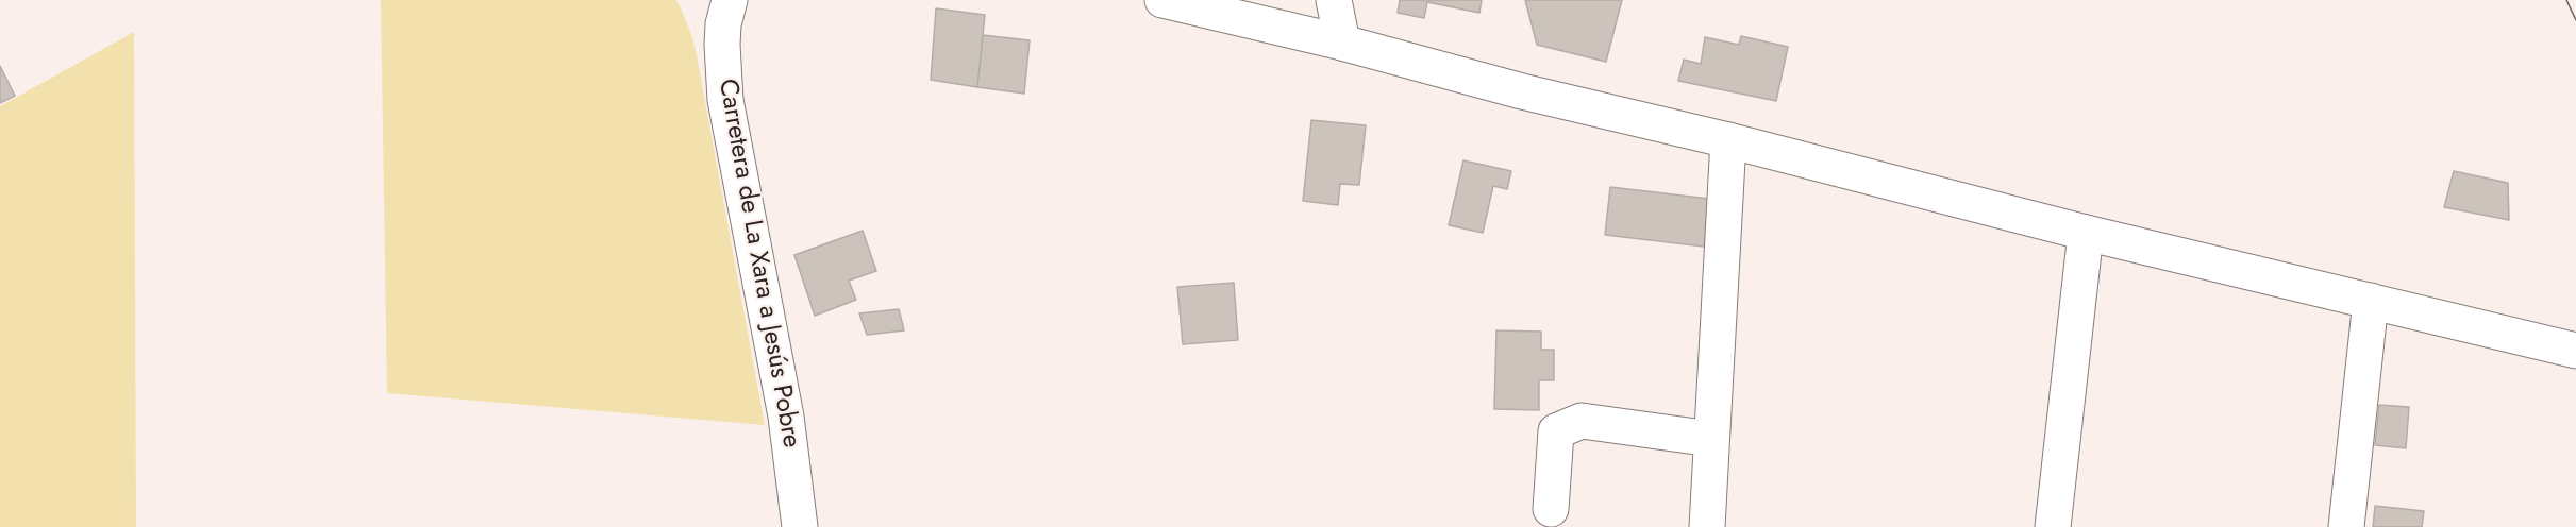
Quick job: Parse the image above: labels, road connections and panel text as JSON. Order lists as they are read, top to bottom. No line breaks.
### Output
{"streets":{"main road":["Carretera de La Xara a Jesús Pobre"]}}
